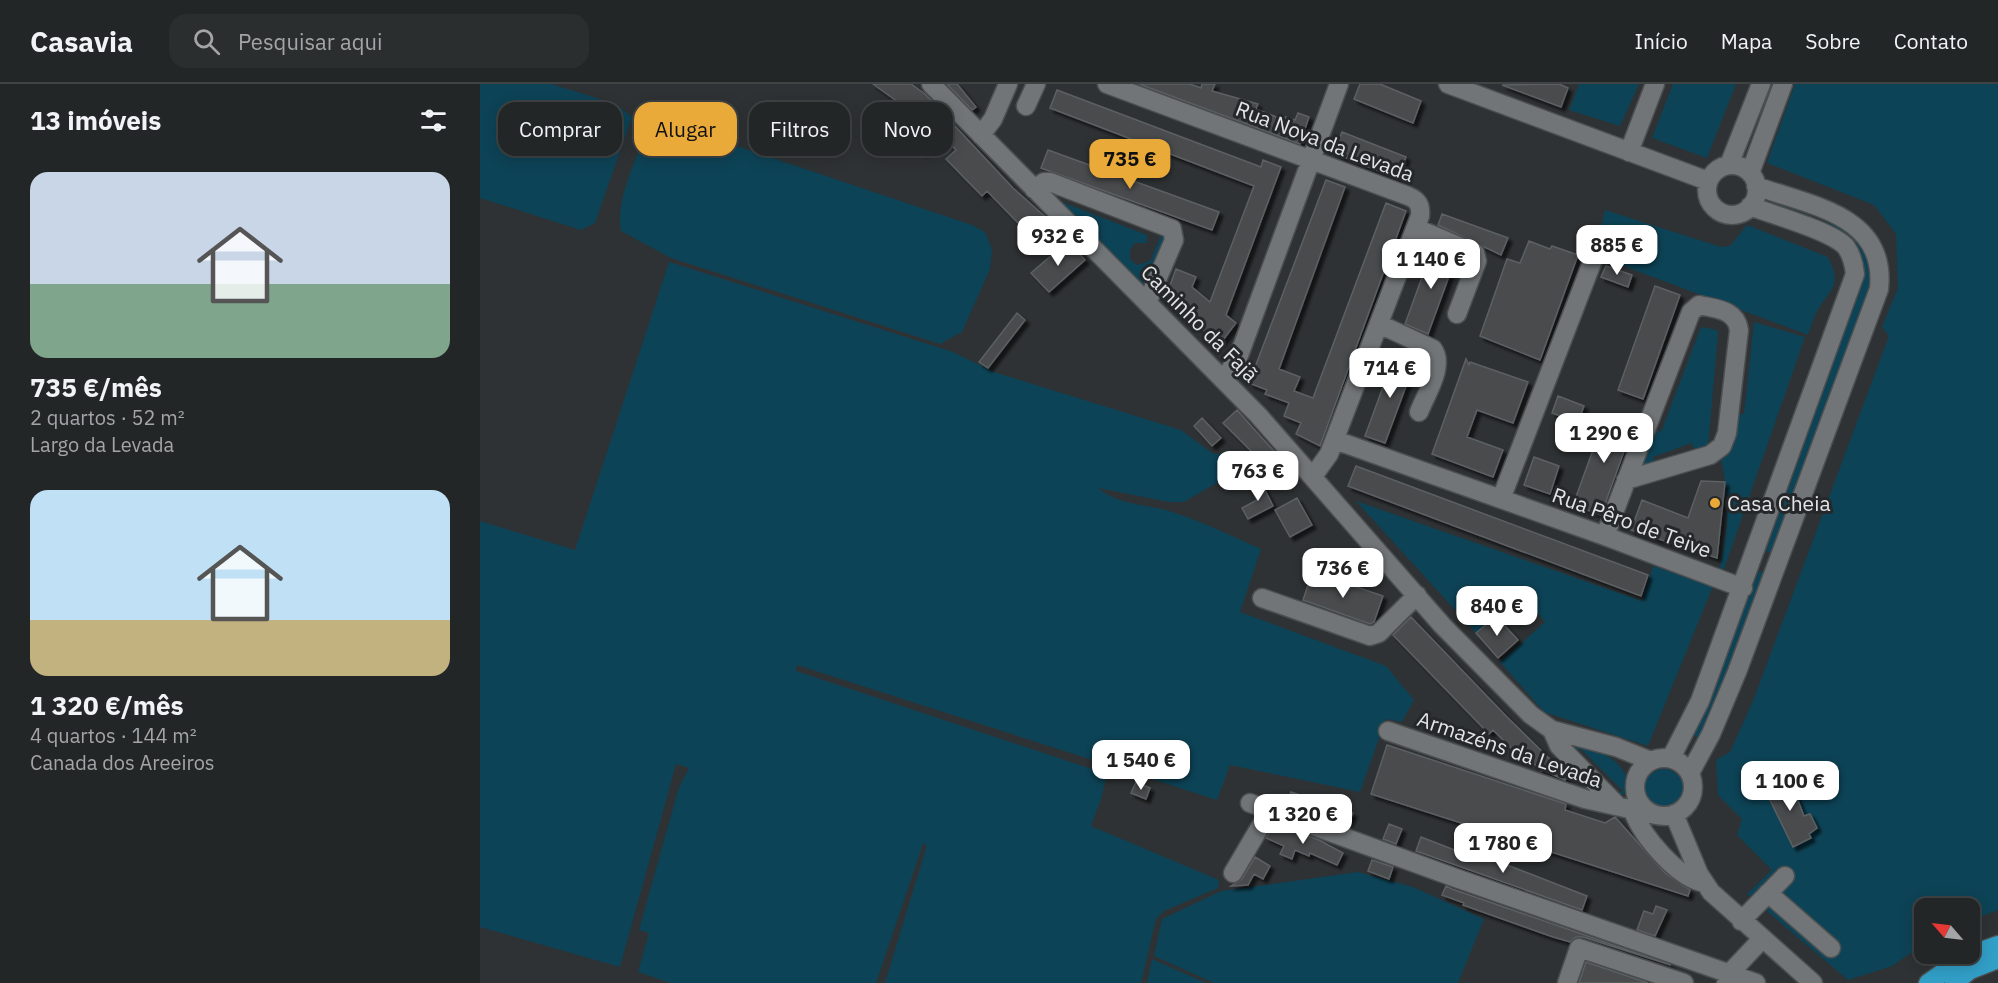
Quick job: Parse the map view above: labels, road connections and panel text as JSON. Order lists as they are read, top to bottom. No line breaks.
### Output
{"streets":{"street":["Rua Nova da Levada","Caminho da Fajã","Rua Pêro de Teive","Armazéns da Levada"]},"crossings":[["Rua Nova da Levada","Caminho da Fajã"],["Rua Nova da Levada","Rua Pêro de Teive"]],"places":["Casa Cheia"],"north":"top left","page":{"header":"Casavia","search":"Pesquisar aqui","nav":["Início","Mapa","Sobre","Contato"],"heading":"13 imóveis","chip":["Comprar","Alugar","Filtros","Novo"],"price":["735 €","932 €","885 €","1 140 €","714 €","1 290 €","763 €","736 €","840 €","1 540 €","1 100 €","1 320 €","1 780 €"],"list":[{"name":"735 €/mês","note":"2 quartos · 52 m² · Largo da Levada"},{"name":"1 320 €/mês","note":"4 quartos · 144 m² · Canada dos Areeiros"}]}}
